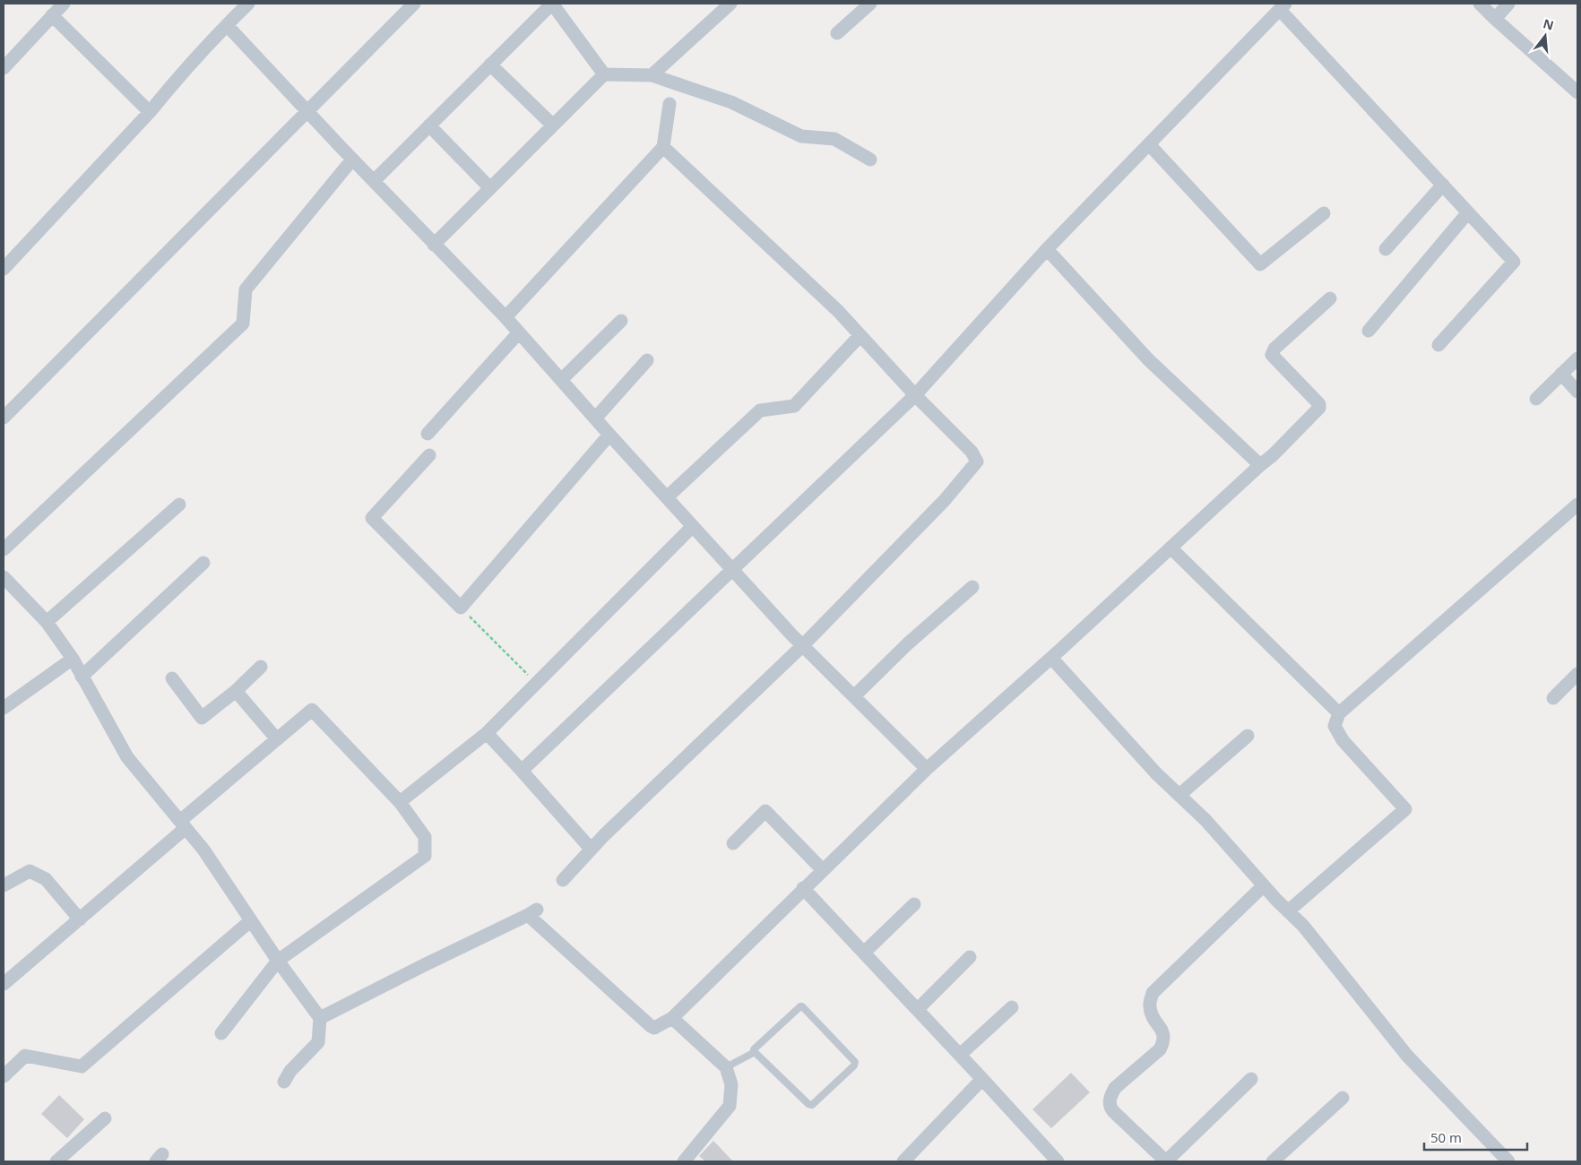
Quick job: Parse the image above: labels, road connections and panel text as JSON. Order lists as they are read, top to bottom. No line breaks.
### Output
{"scale_bar":"50 m","north":"top"}
